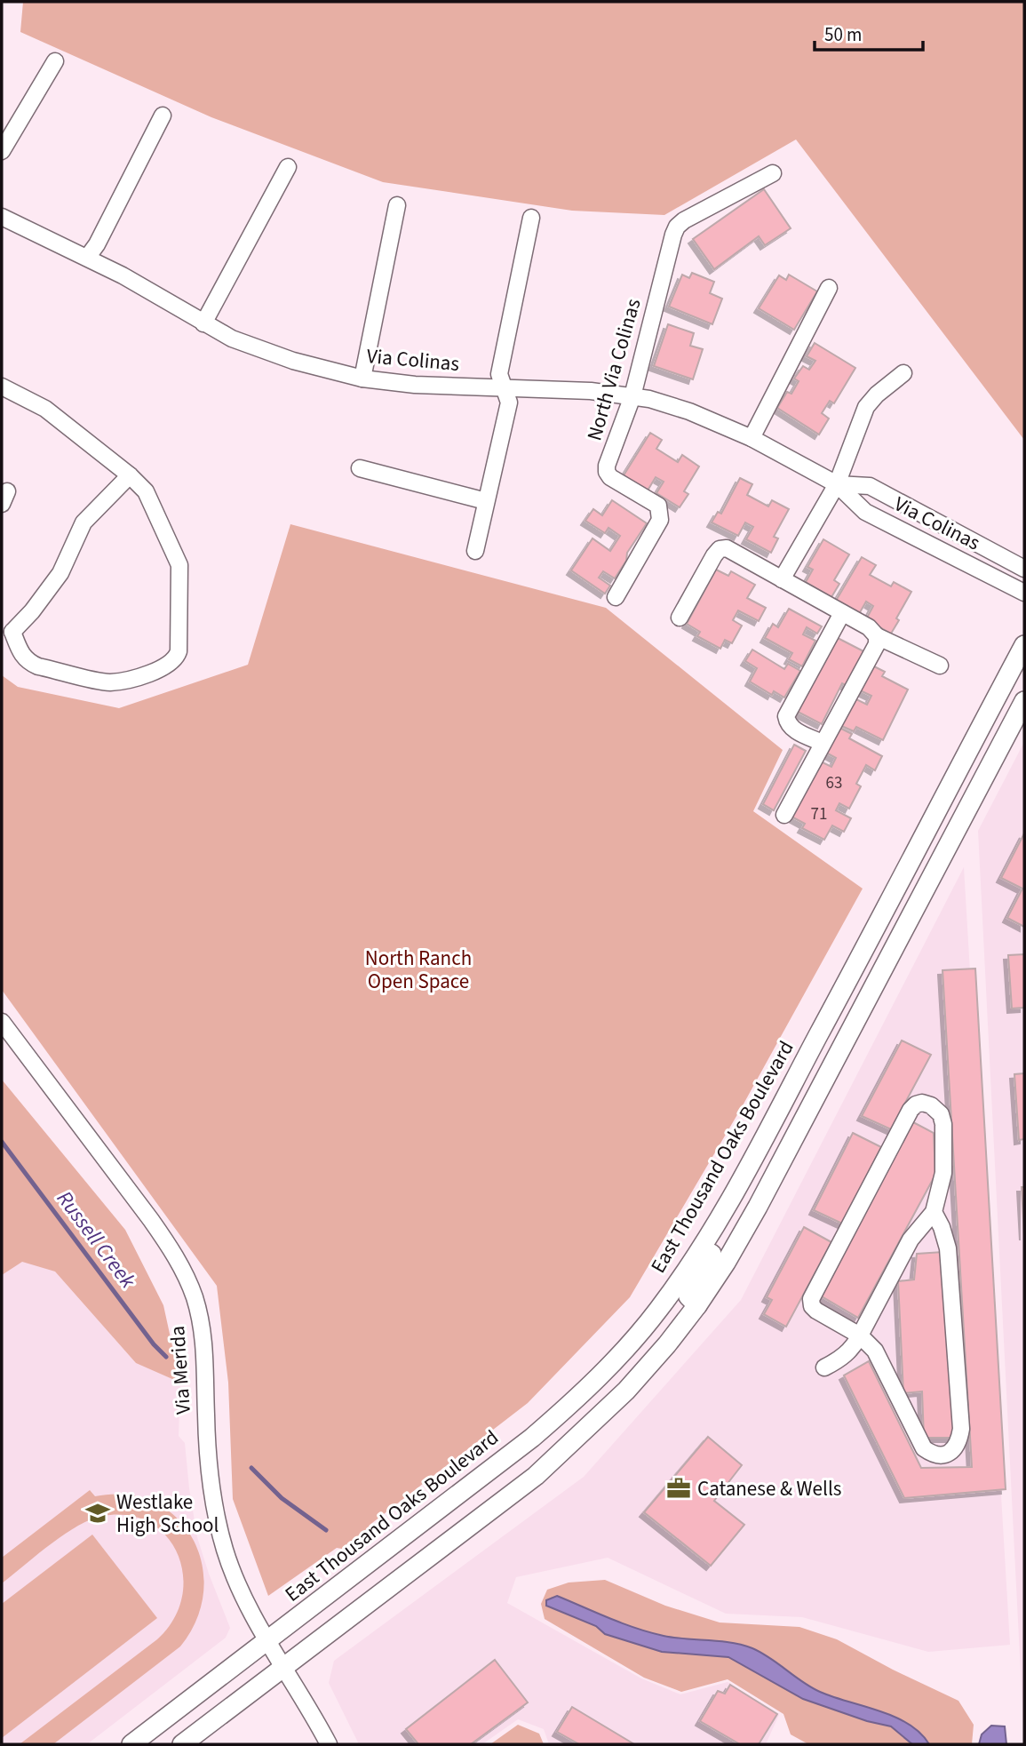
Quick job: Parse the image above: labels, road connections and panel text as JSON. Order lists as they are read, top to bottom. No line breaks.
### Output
{"streets":{"main road":["East Thousand Oaks Boulevard"],"street":["Via Colinas","North Via Colinas","Via Merida"]},"crossings":[["Via Colinas","North Via Colinas"],["East Thousand Oaks Boulevard","Via Merida"]],"water":["Russell Creek"],"parks":["North Ranch Open Space"],"places":{"office":["Catanese & Wells"],"school or university":["Westlake High School"]},"house_numbers":["63","71"],"scale_bar":"50 m"}
